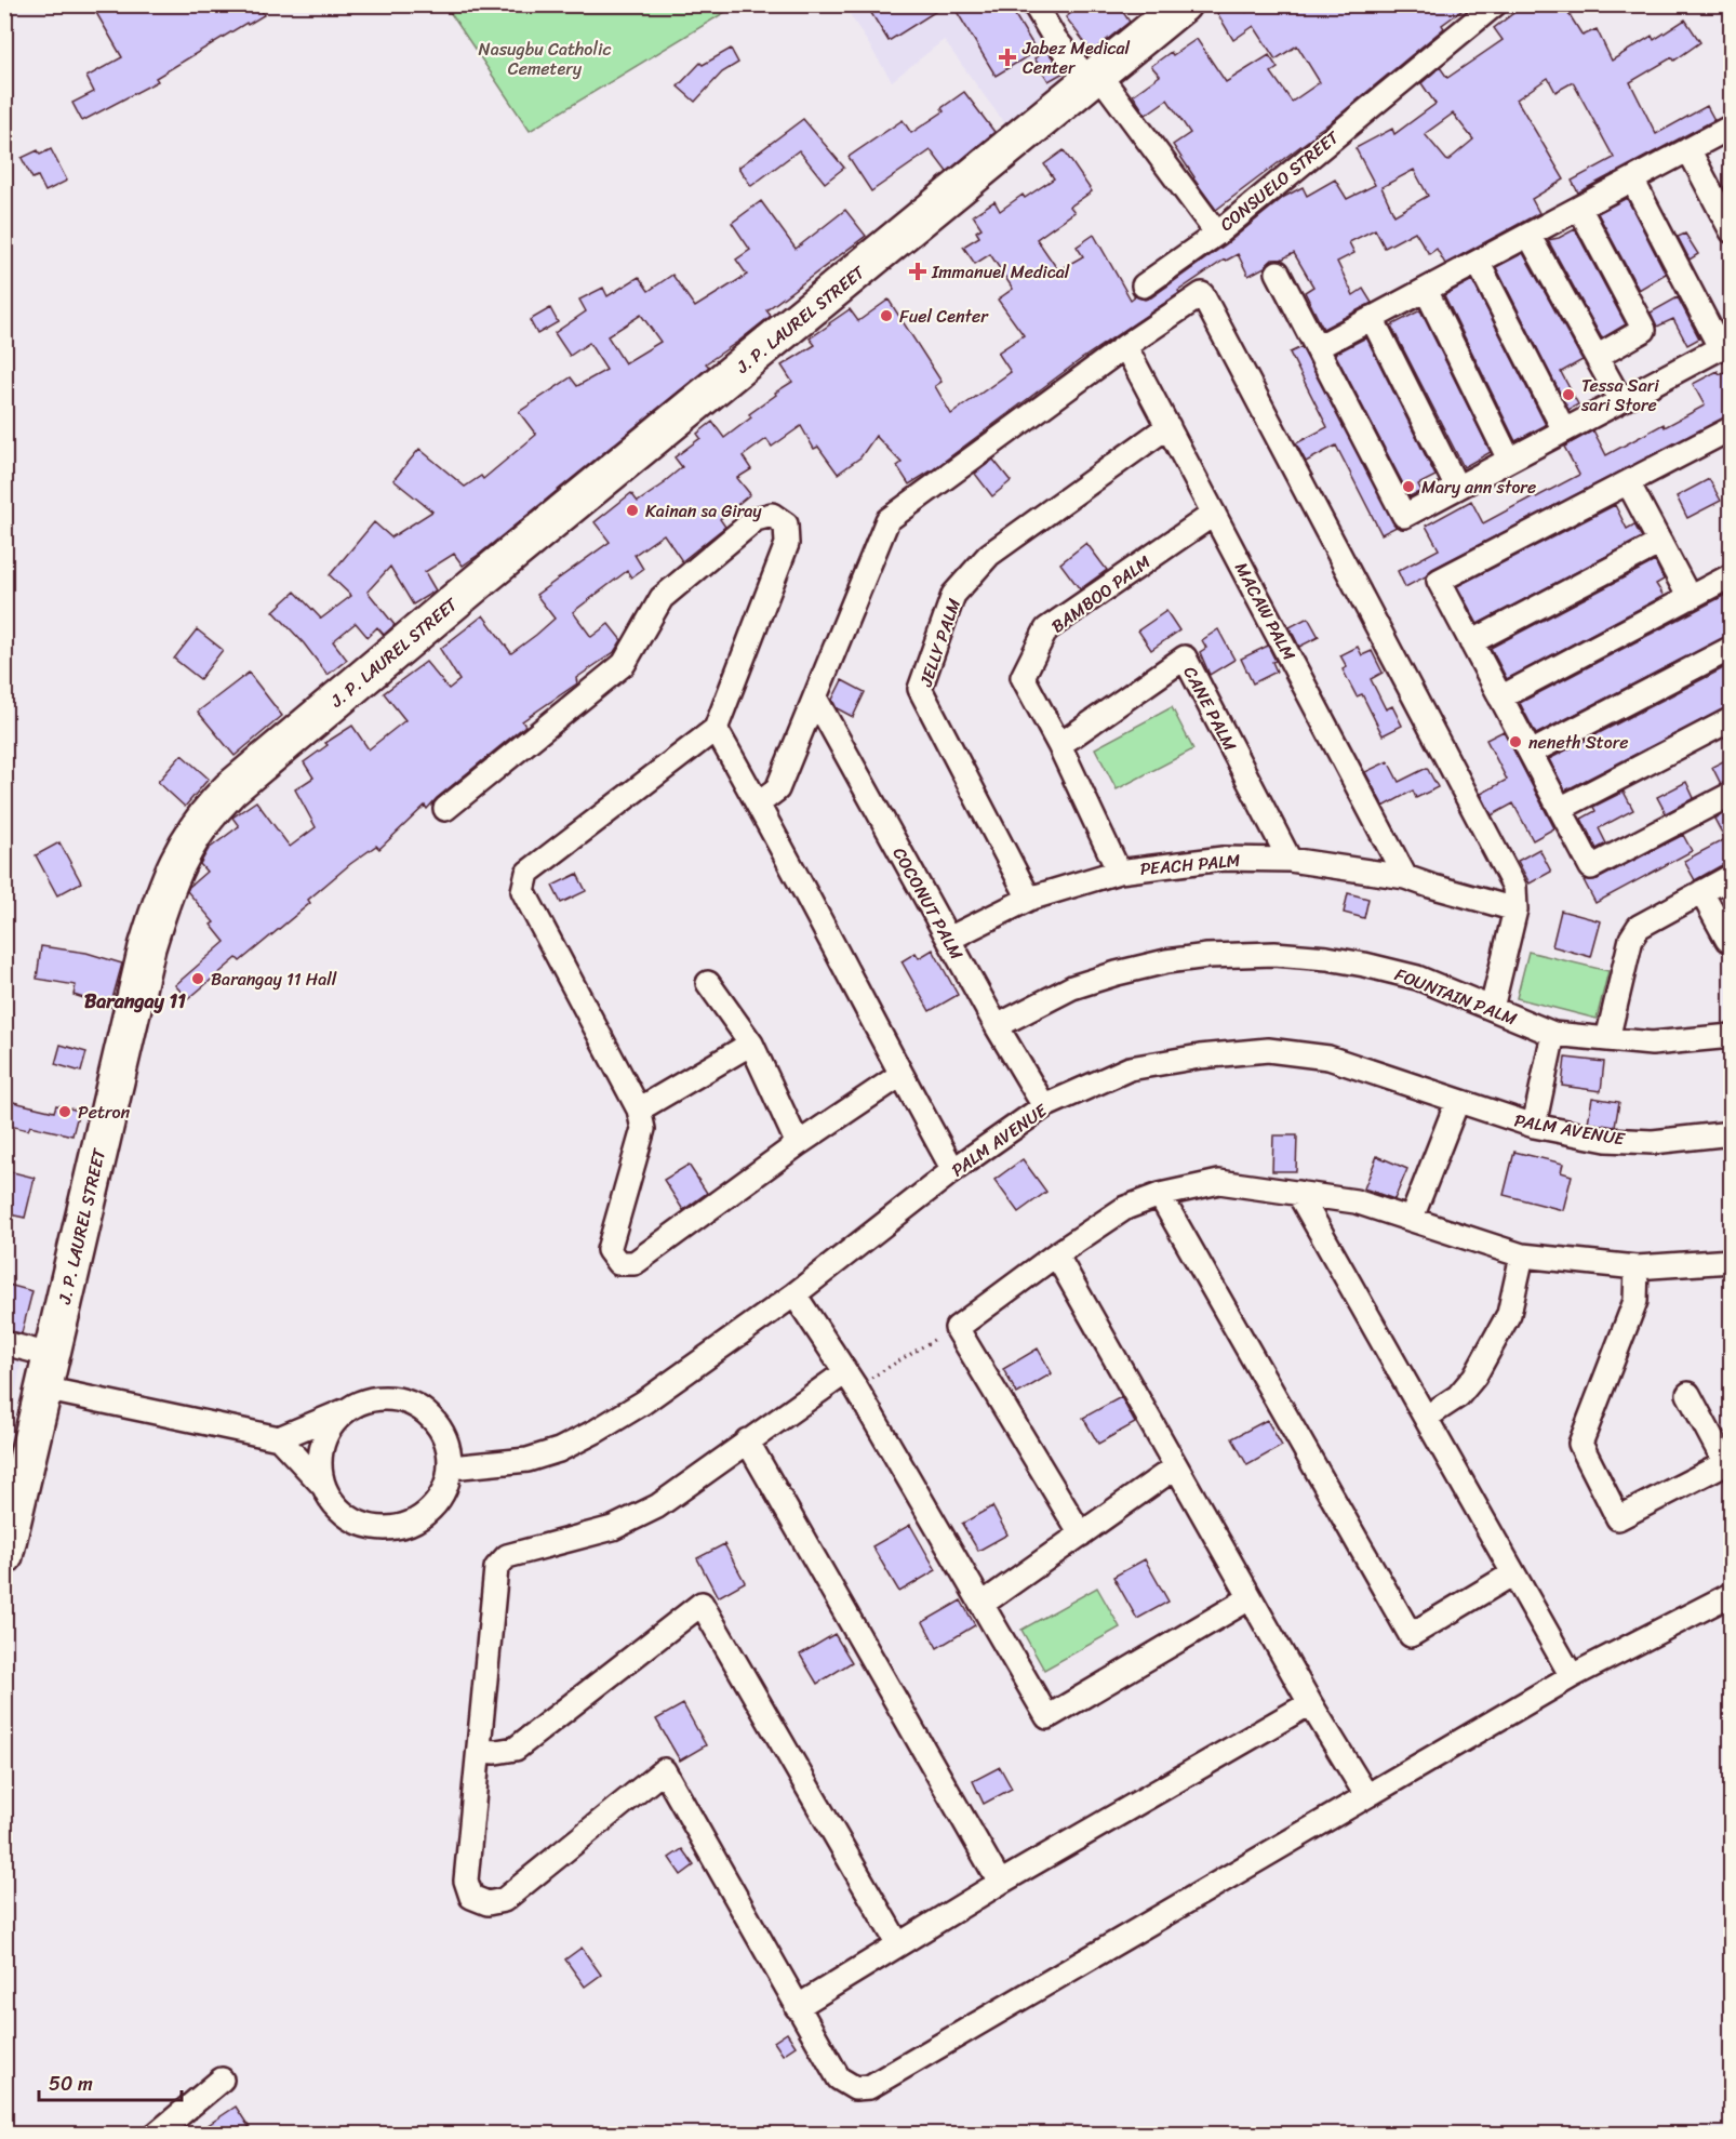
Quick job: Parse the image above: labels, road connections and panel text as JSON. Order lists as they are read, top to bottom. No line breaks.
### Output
{"streets":{"main road":["J. P. LAUREL STREET"],"street":["CONSUELO STREET","BAMBOO PALM","MACAW PALM","JELLY PALM","CANE PALM","PEACH PALM","COCONUT PALM","FOUNTAIN PALM","PALM AVENUE"]},"crossings":[["CONSUELO STREET","J. P. LAUREL STREET"],["BAMBOO PALM","MACAW PALM"],["BAMBOO PALM","CANE PALM"],["BAMBOO PALM","PEACH PALM"],["MACAW PALM","JELLY PALM"],["MACAW PALM","PEACH PALM"],["JELLY PALM","PEACH PALM"],["CANE PALM","PEACH PALM"],["PEACH PALM","COCONUT PALM"],["COCONUT PALM","FOUNTAIN PALM"],["COCONUT PALM","PALM AVENUE"]],"districts":["Barangay 11"],"parks":["Nasugbu Catholic Cemetery"],"places":{"health":["Jabez Medical Center","Immanuel Medical"],"other":["Fuel Center","Tessa Sari sari Store","Mary ann store","Kainan sa Giray","neneth Store","Barangay 11 Hall","Petron"]},"scale_bar":"50 m"}
